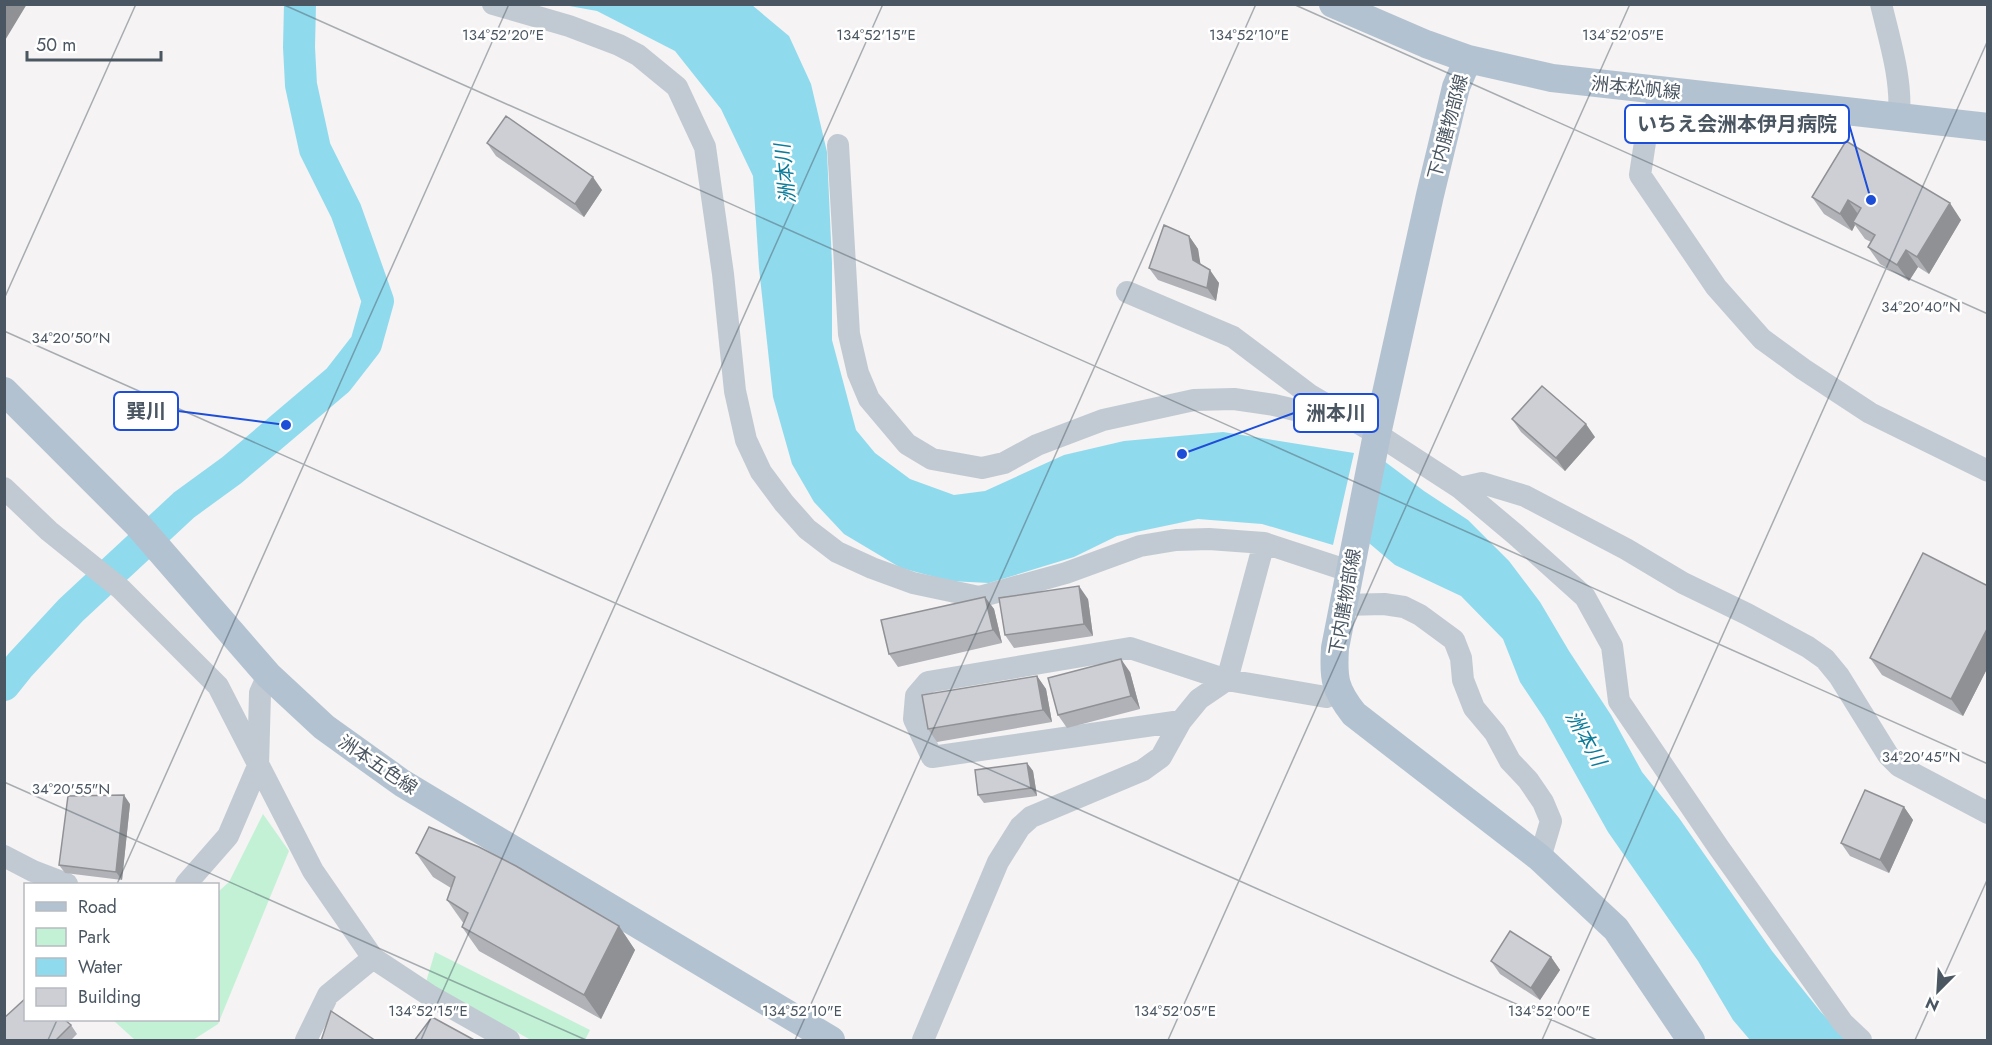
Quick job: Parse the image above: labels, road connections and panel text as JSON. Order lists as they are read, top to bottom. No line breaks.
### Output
{"streets":{"main road":["洲本松帆線","下内膳物部線","洲本五色線"]},"crossings":[["洲本松帆線","下内膳物部線"]],"water":["洲本川"],"places":["いちえ会洲本伊月病院","巽川","洲本川"],"legend":["Road","Park","Water","Building"],"scale_bar":"50 m","north":"bottom left","coordinates":["134°52'20\"E","134°52'15\"E","134°52'10\"E","134°52'05\"E","34°20'40\"N","34°20'50\"N","34°20'45\"N","34°20'55\"N","134°52'00\"E"]}
